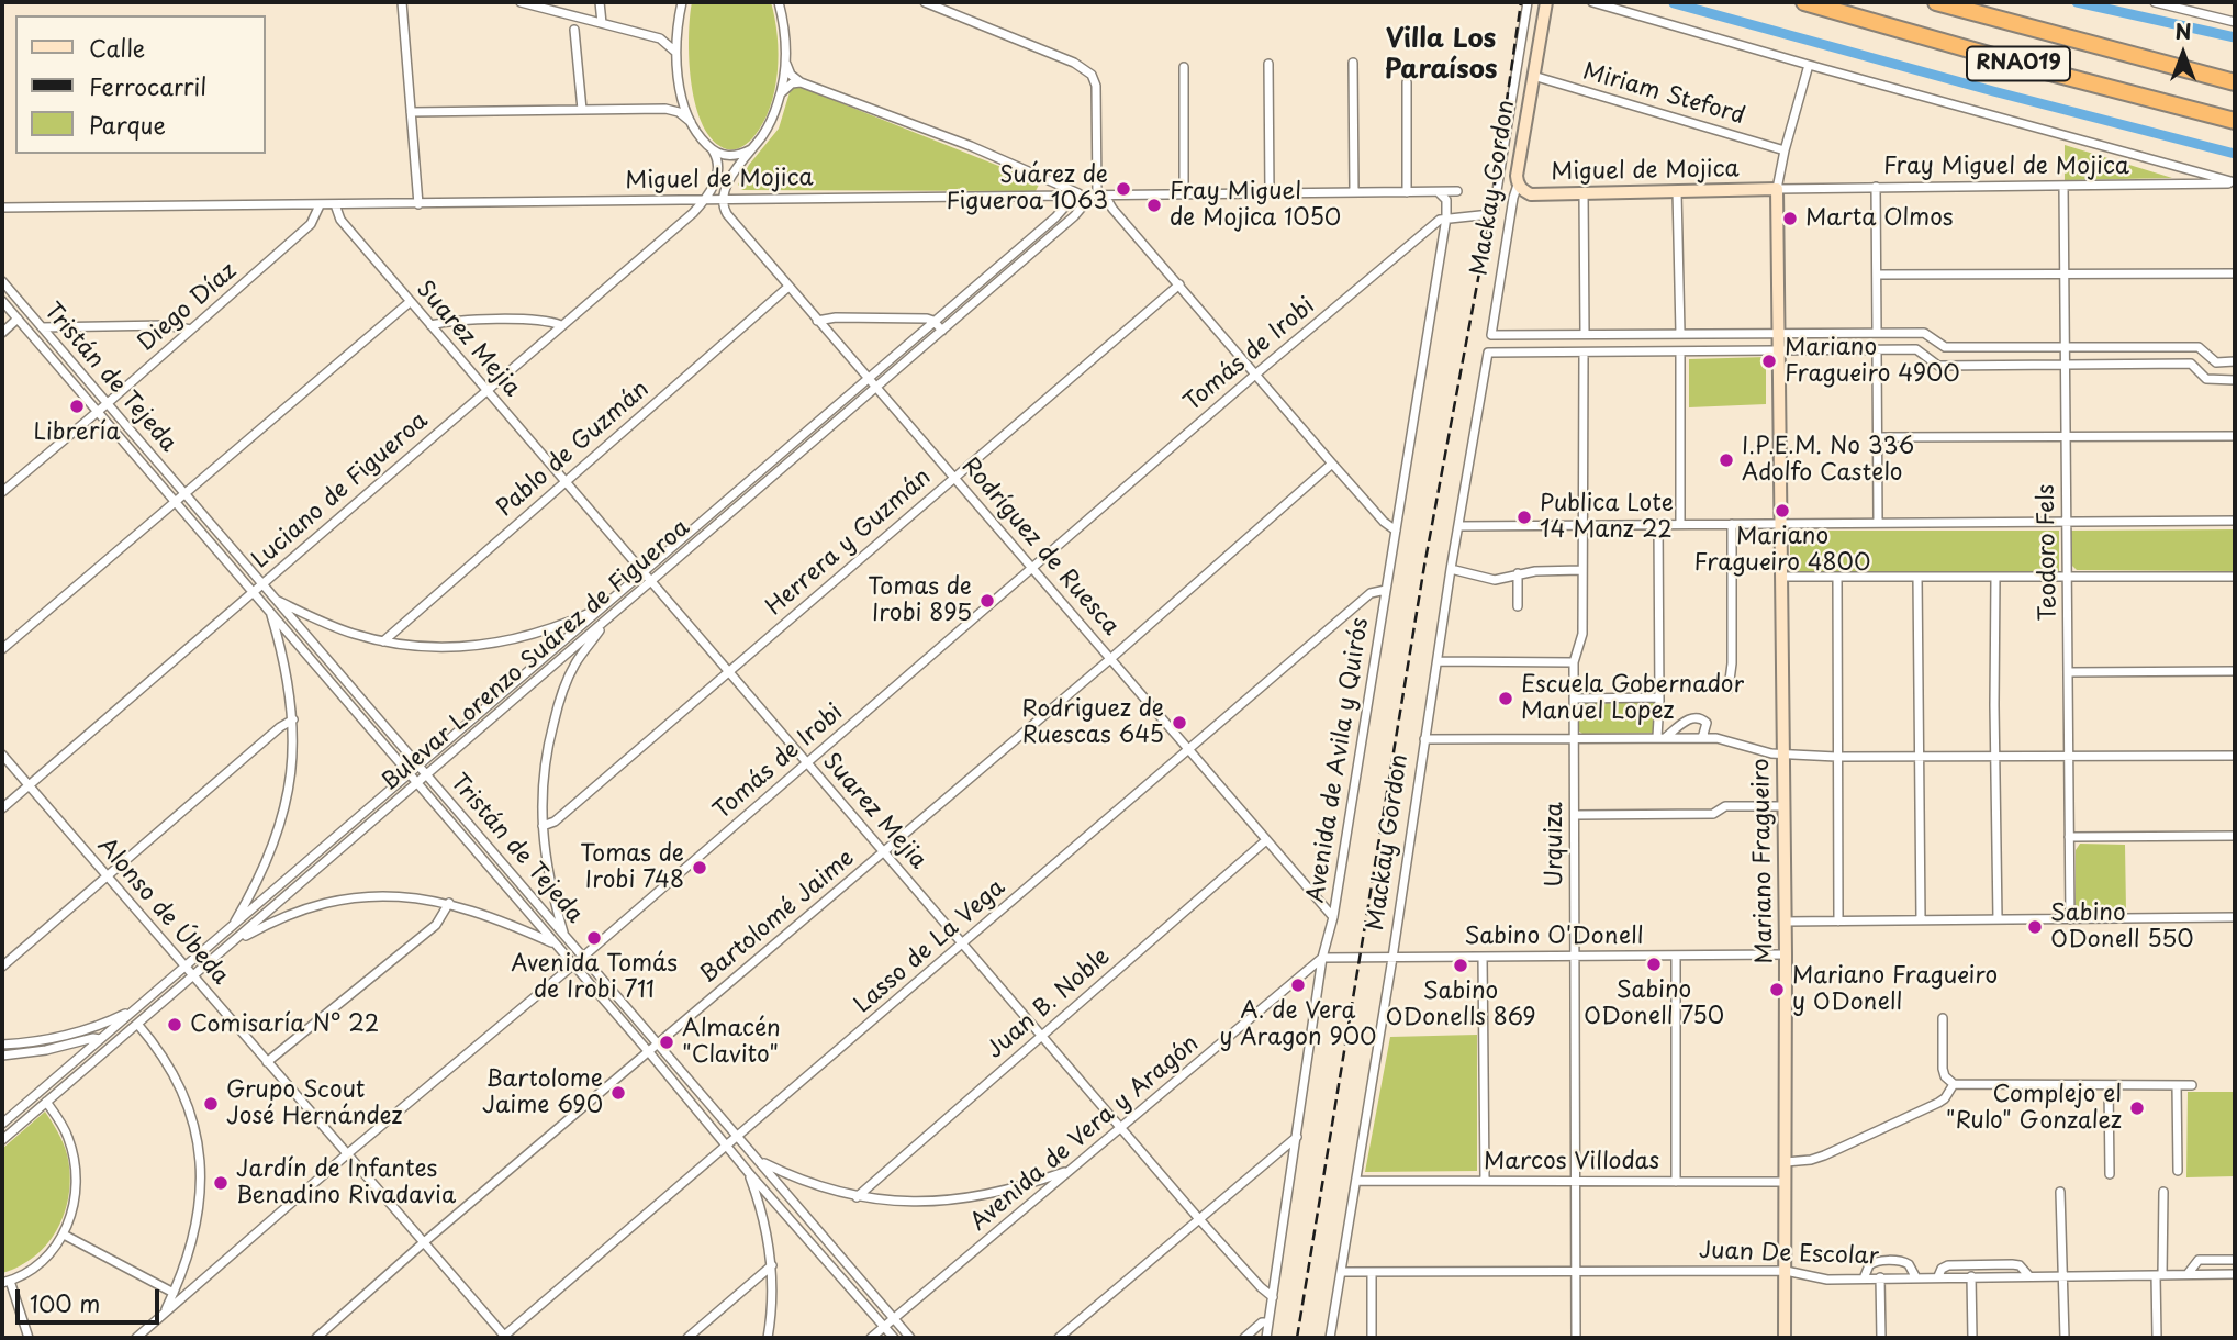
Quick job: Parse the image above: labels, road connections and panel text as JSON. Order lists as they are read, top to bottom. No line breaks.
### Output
{"streets":{"highway":["RNA019"],"main road":["Miguel de Mojica","Mackay Gordon","Mariano Fragueiro"],"street":["Miriam Steford","Fray Miguel de Mojica","Diego Díaz","Suarez Mejia","Tomás de Irobi","Tristán de Tejeda","Pablo de Guzmán","Luciano de Figueroa","Herrera y Guzmán","Rodríguez de Ruesca","Teodoro Fels","Bulevar Lorenzo Suárez de Figueroa","Avenida de Avila y Quirós","Urquiza","Alonso de Úbeda","Bartolomé Jaime","Sabino O'Donell","Lasso de La Vega","Juan B. Noble","Avenida de Vera y Aragón","Marcos Villodas","Juan De Escolar"]},"crossings":[["Miriam Steford","Mackay Gordon"],["Miriam Steford","Mariano Fragueiro"],["Fray Miguel de Mojica","Miguel de Mojica"],["Fray Miguel de Mojica","Teodoro Fels"],["Fray Miguel de Mojica","Mariano Fragueiro"],["Miguel de Mojica","Mackay Gordon"],["Miguel de Mojica","Diego Díaz"],["Miguel de Mojica","Suarez Mejia"],["Miguel de Mojica","Luciano de Figueroa"],["Miguel de Mojica","Rodríguez de Ruesca"],["Miguel de Mojica","Bulevar Lorenzo Suárez de Figueroa"],["Miguel de Mojica","Avenida de Avila y Quirós"],["Miguel de Mojica","Mariano Fragueiro"],["Mackay Gordon","Urquiza"],["Mackay Gordon","Sabino O'Donell"],["Mackay Gordon","Marcos Villodas"],["Mackay Gordon","Juan De Escolar"],["Diego Díaz","Tristán de Tejeda"],["Suarez Mejia","Tomás de Irobi"],["Suarez Mejia","Pablo de Guzmán"],["Suarez Mejia","Luciano de Figueroa"],["Suarez Mejia","Herrera y Guzmán"],["Suarez Mejia","Bulevar Lorenzo Suárez de Figueroa"],["Suarez Mejia","Avenida de Avila y Quirós"],["Suarez Mejia","Bartolomé Jaime"],["Suarez Mejia","Lasso de La Vega"],["Suarez Mejia","Juan B. Noble"],["Suarez Mejia","Avenida de Vera y Aragón"],["Tomás de Irobi","Tristán de Tejeda"],["Tomás de Irobi","Rodríguez de Ruesca"],["Tomás de Irobi","Avenida de Avila y Quirós"],["Tomás de Irobi","Alonso de Úbeda"],["Tristán de Tejeda","Luciano de Figueroa"],["Tristán de Tejeda","Bulevar Lorenzo Suárez de Figueroa"],["Tristán de Tejeda","Bartolomé Jaime"],["Tristán de Tejeda","Lasso de La Vega"],["Tristán de Tejeda","Avenida de Vera y Aragón"],["Pablo de Guzmán","Rodríguez de Ruesca"],["Luciano de Figueroa","Alonso de Úbeda"],["Herrera y Guzmán","Rodríguez de Ruesca"],["Rodríguez de Ruesca","Bulevar Lorenzo Suárez de Figueroa"],["Rodríguez de Ruesca","Avenida de Avila y Quirós"],["Rodríguez de Ruesca","Bartolomé Jaime"],["Rodríguez de Ruesca","Lasso de La Vega"],["Rodríguez de Ruesca","Juan B. Noble"],["Bulevar Lorenzo Suárez de Figueroa","Alonso de Úbeda"],["Avenida de Avila y Quirós","Sabino O'Donell"],["Avenida de Avila y Quirós","Lasso de La Vega"],["Avenida de Avila y Quirós","Avenida de Vera y Aragón"],["Urquiza","Sabino O'Donell"],["Urquiza","Marcos Villodas"],["Urquiza","Juan De Escolar"],["Mariano Fragueiro","Sabino O'Donell"],["Mariano Fragueiro","Marcos Villodas"],["Mariano Fragueiro","Juan De Escolar"],["Alonso de Úbeda","Bartolomé Jaime"],["Alonso de Úbeda","Lasso de La Vega"],["Sabino O'Donell","Avenida de Vera y Aragón"]],"districts":["Villa Los Paraísos"],"places":["Suárez de Figueroa 1063","Fray Miguel de Mojica 1050","Marta Olmos","Mariano Fragueiro 4900","Librería","I.P.E.M. No 336 Adolfo Castelo","Mariano Fragueiro 4800","Publica Lote 14 Manz 22","Tomas de Irobi 895","Escuela Gobernador Manuel Lopez","Rodriguez de Ruescas 645","Tomas de Irobi 748","Sabino ODonell 550","Avenida Tomás de Irobi 711","Sabino ODonell 750","Sabino ODonells 869","A. de Vera y Aragon 900","Mariano Fragueiro y ODonell","Comisaría N° 22","Almacén \"Clavito\"","Bartolome Jaime 690","Grupo Scout José Hernández","Complejo el \"Rulo\" Gonzalez","Jardín de Infantes Benadino Rivadavia"],"legend":["Calle","Ferrocarril","Parque"],"scale_bar":"100 m","north":"top"}
